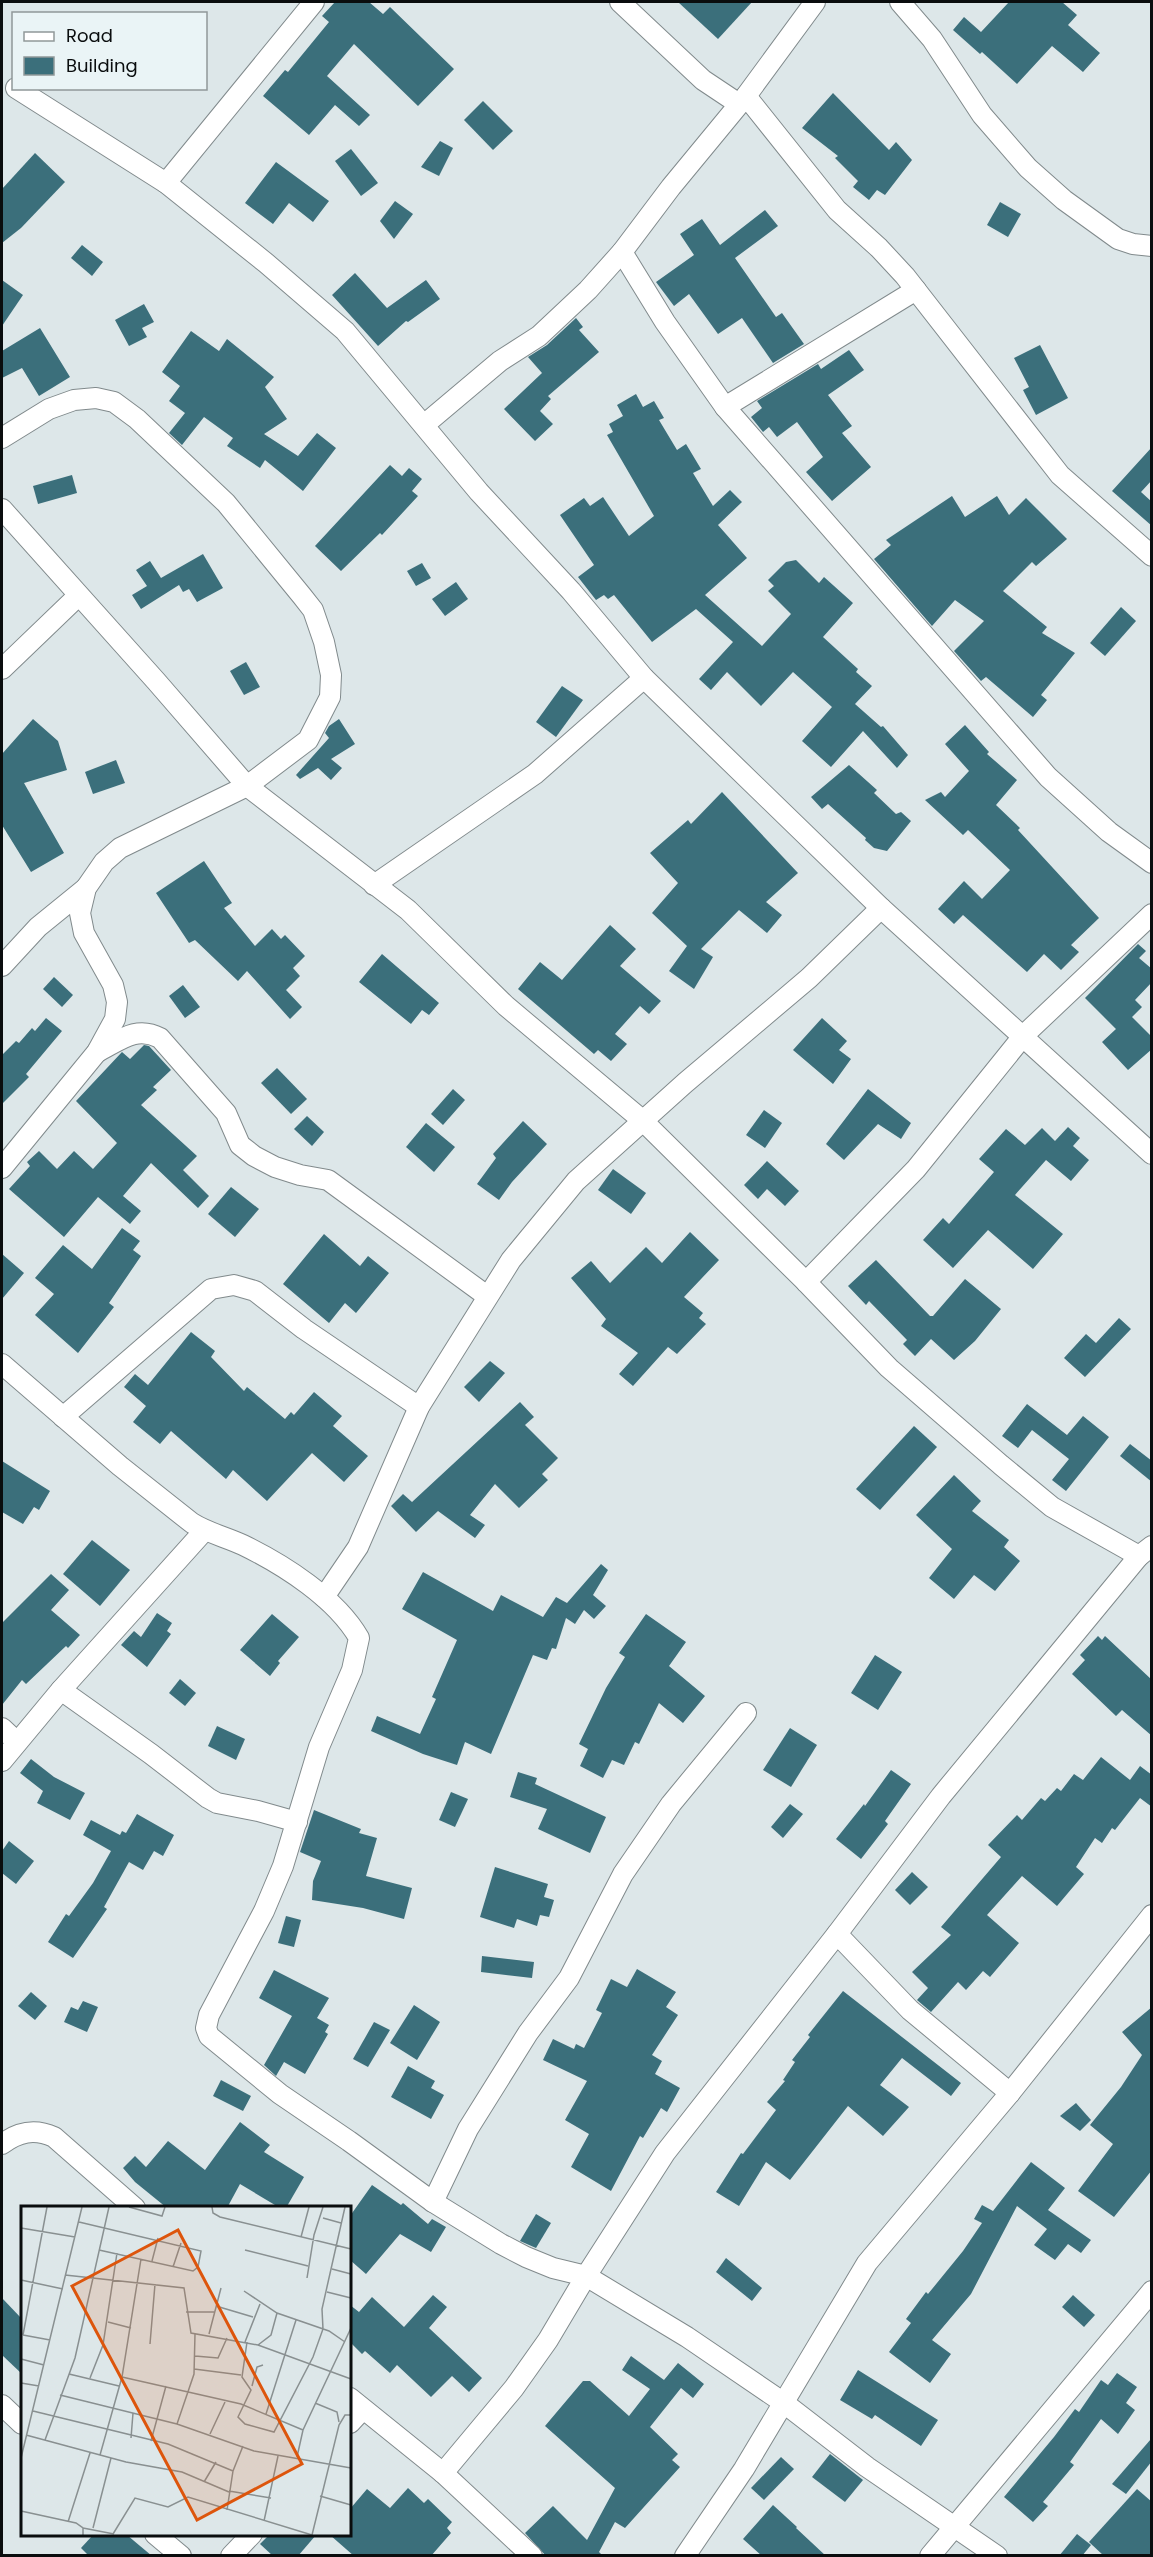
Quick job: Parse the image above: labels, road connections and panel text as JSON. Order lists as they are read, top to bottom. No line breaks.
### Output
{"legend":["Road","Building"]}
